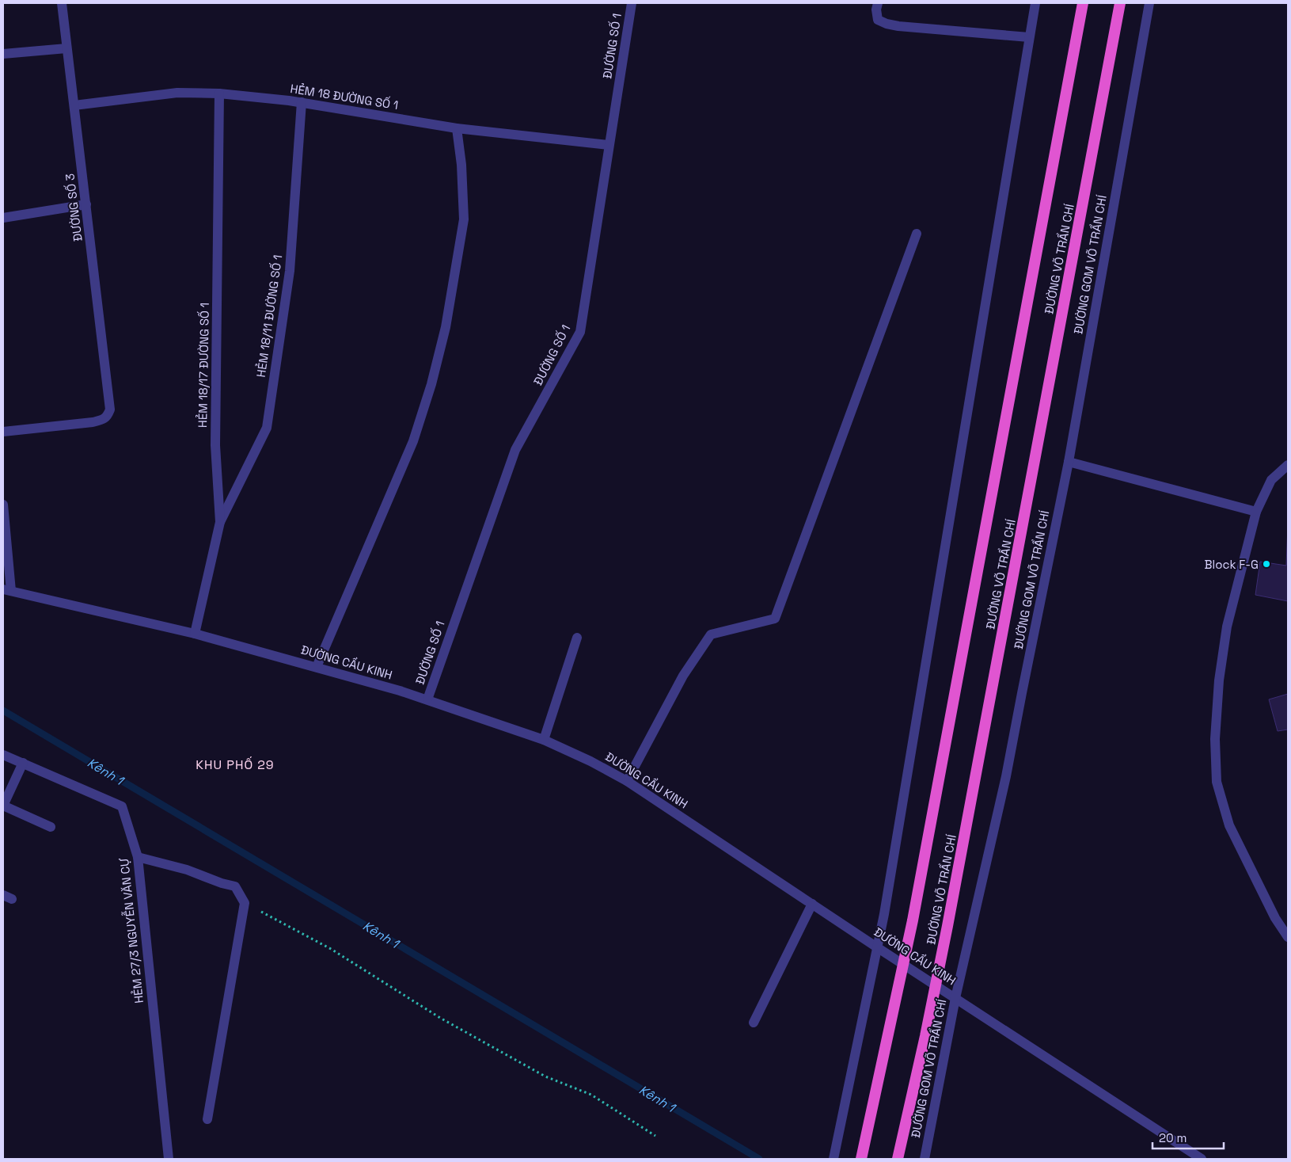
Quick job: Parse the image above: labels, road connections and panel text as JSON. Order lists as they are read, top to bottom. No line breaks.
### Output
{"streets":{"highway":["ĐƯỜNG VÕ TRẦN CHÍ"],"street":["ĐƯỜNG SỐ 1","HẺM 18 ĐƯỜNG SỐ 1","ĐƯỜNG SỐ 3","ĐƯỜNG GOM VÕ TRẦN CHÍ","HẺM 18/11 ĐƯỜNG SỐ 1","HẺM 18/17 ĐƯỜNG SỐ 1","ĐƯỜNG CẦU KINH","HẺM 27/3 NGUYỄN VĂN CỰ"]},"crossings":[["ĐƯỜNG SỐ 1","HẺM 18 ĐƯỜNG SỐ 1"],["ĐƯỜNG SỐ 1","ĐƯỜNG CẦU KINH"],["HẺM 18 ĐƯỜNG SỐ 1","ĐƯỜNG SỐ 3"],["HẺM 18 ĐƯỜNG SỐ 1","HẺM 18/11 ĐƯỜNG SỐ 1"],["HẺM 18 ĐƯỜNG SỐ 1","HẺM 18/17 ĐƯỜNG SỐ 1"],["ĐƯỜNG VÕ TRẦN CHÍ","ĐƯỜNG CẦU KINH"],["ĐƯỜNG GOM VÕ TRẦN CHÍ","ĐƯỜNG CẦU KINH"],["HẺM 18/11 ĐƯỜNG SỐ 1","HẺM 18/17 ĐƯỜNG SỐ 1"],["HẺM 18/17 ĐƯỜNG SỐ 1","ĐƯỜNG CẦU KINH"]],"districts":["KHU PHỐ 29"],"water":["Kênh 1"],"places":["Block F-G"],"scale_bar":"20 m"}
